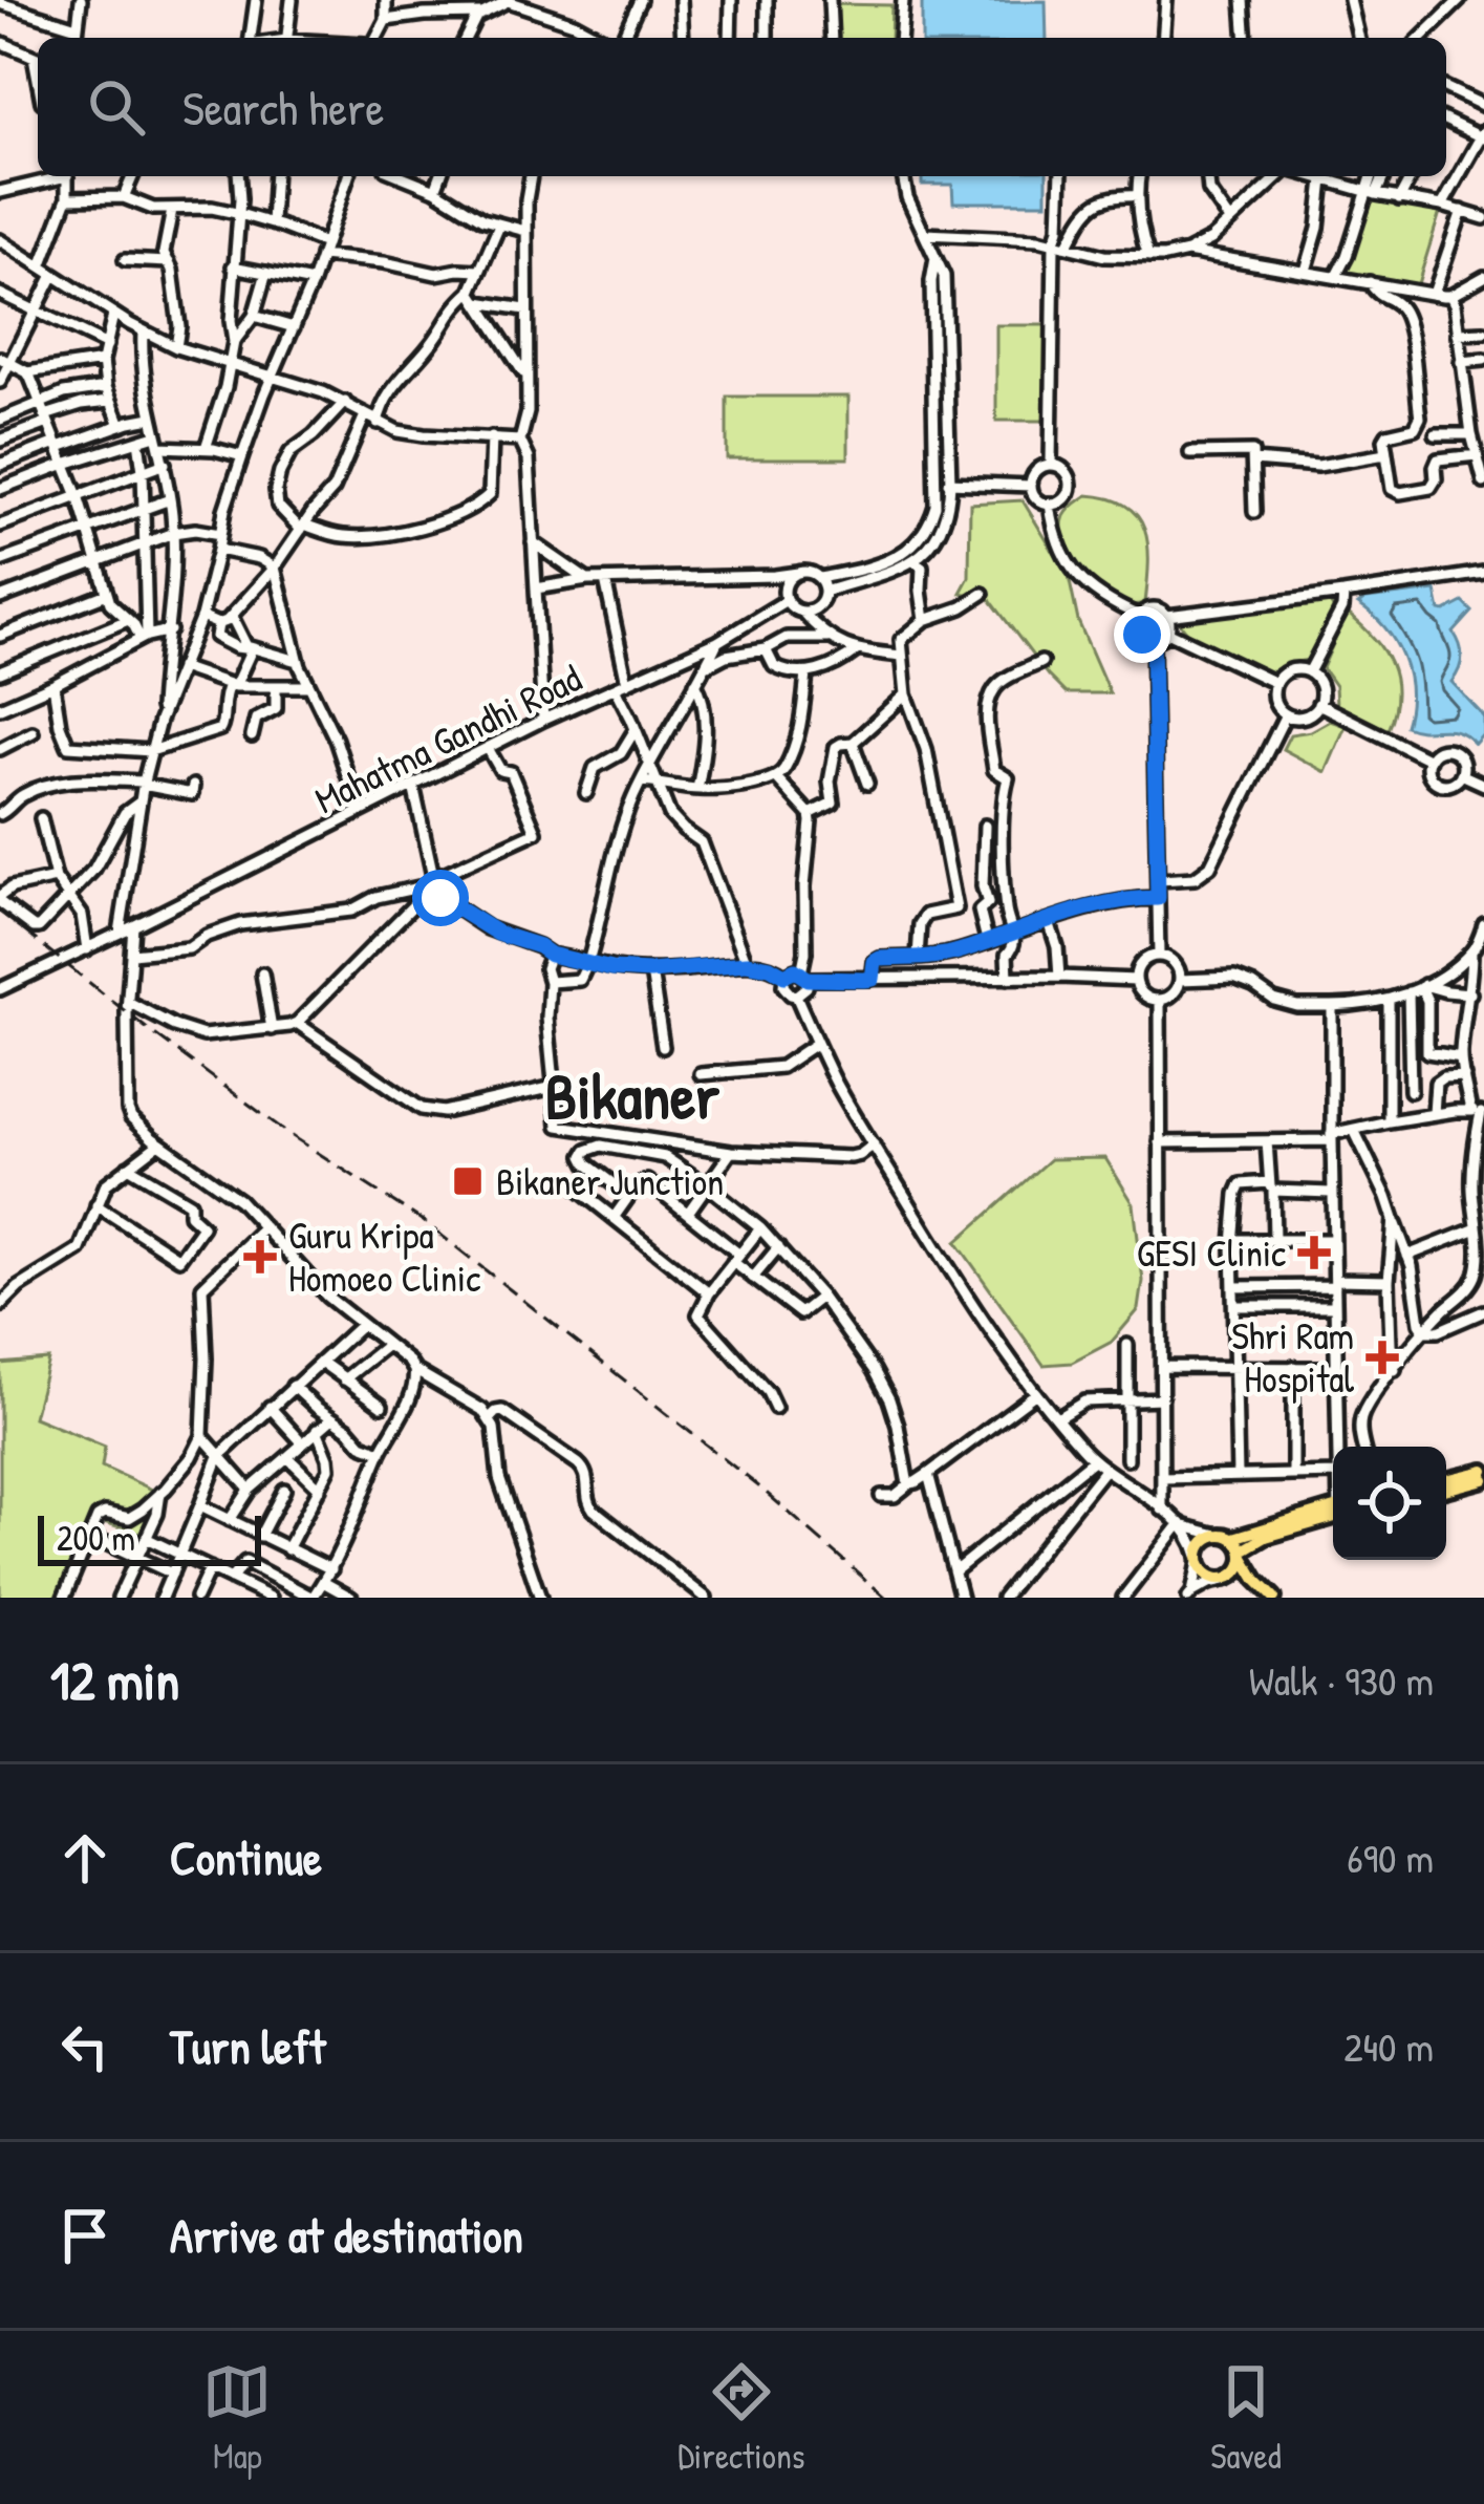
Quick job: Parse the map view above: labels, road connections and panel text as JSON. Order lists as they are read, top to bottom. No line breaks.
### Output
{"streets":{"street":["Mahatma Gandhi Road"]},"districts":["Bikaner"],"places":{"transit":["Bikaner Junction"],"health":["GESI Clinic","Guru Kripa Homoeo Clinic","Shri Ram Hospital"]},"scale_bar":"200 m","page":{"search":"Search here","scale":"200 m","heading":["12 min","Walk · 930 m"],"list":[["Continue","690 m"],["Turn left","240 m"],"Arrive at destination"],"nav":["Map","Directions","Saved"]}}
